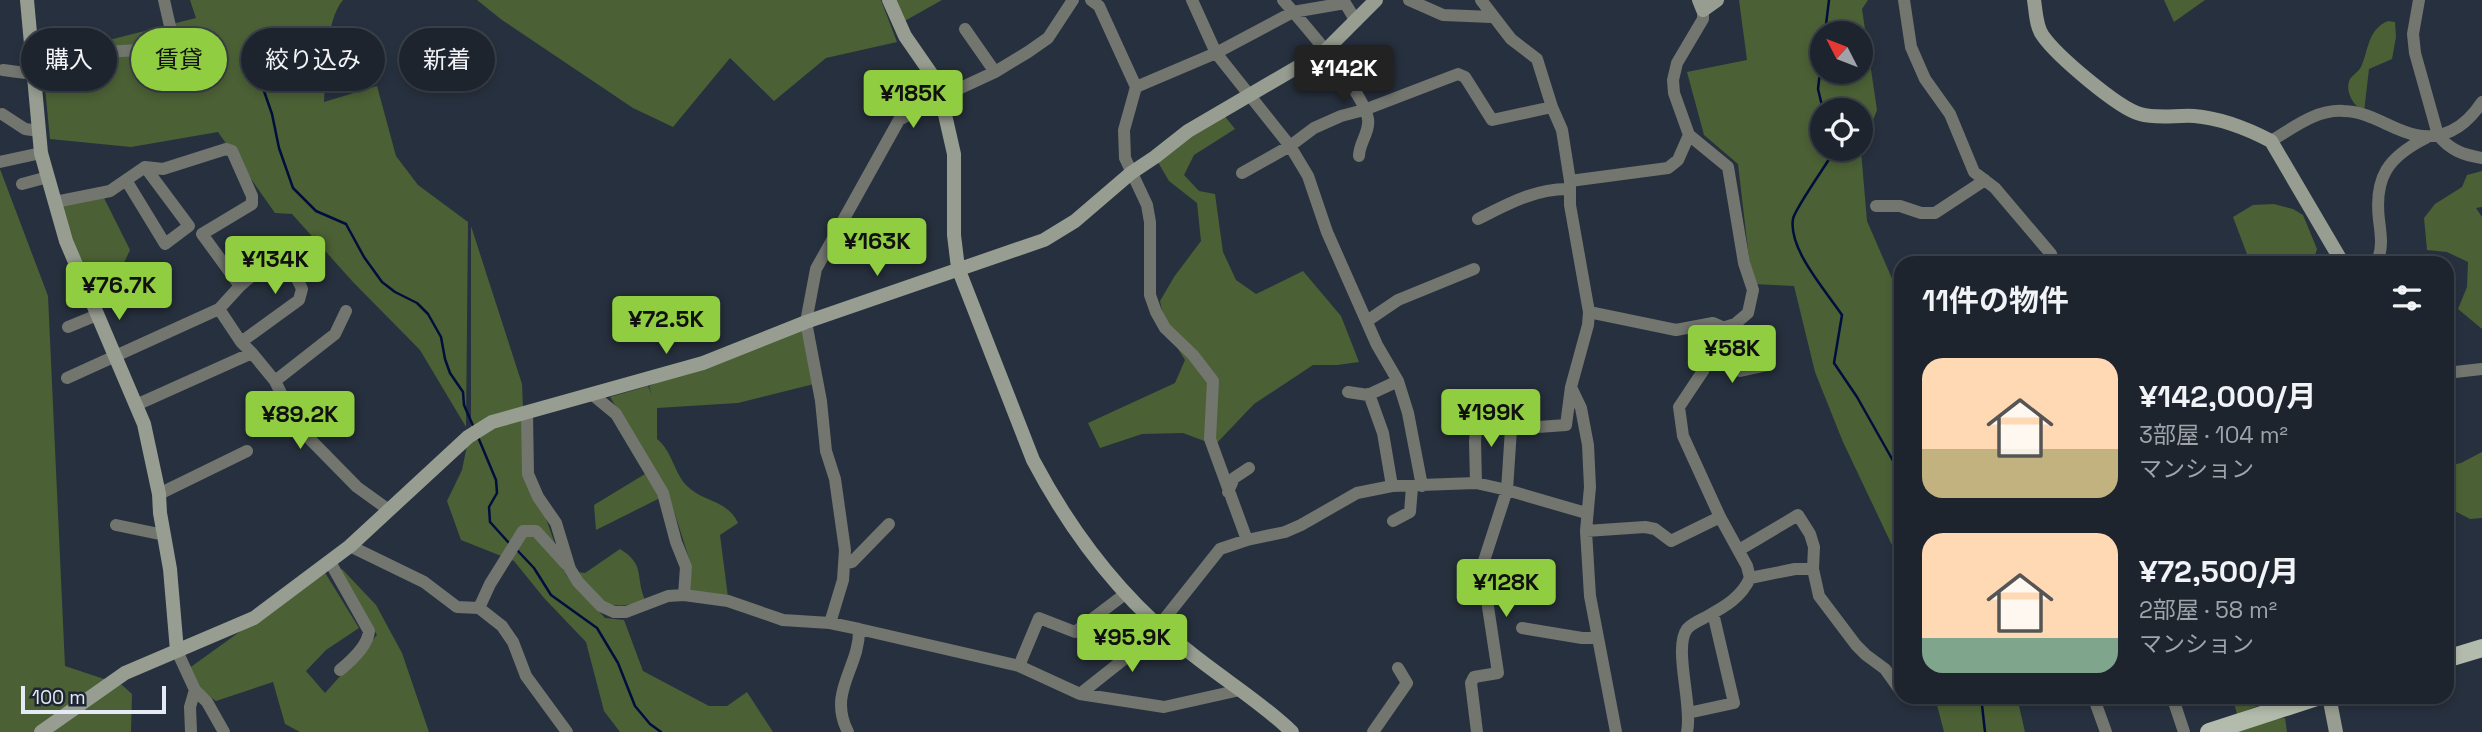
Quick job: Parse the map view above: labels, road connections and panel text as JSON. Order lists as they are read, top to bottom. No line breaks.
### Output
{"scale_bar":"100 m","north":"top left","page":{"chip":["購入","賃貸","絞り込み","新着"],"price":["¥142K","¥185K","¥163K","¥134K","¥76.7K","¥72.5K","¥58K","¥199K","¥89.2K","¥128K","¥95.9K"],"heading":"11件の物件","list":[{"name":"¥142,000/月","note":"3部屋 · 104 m² · マンション"},{"name":"¥72,500/月","note":"2部屋 · 58 m² · マンション"}],"scale":"100 m"}}
